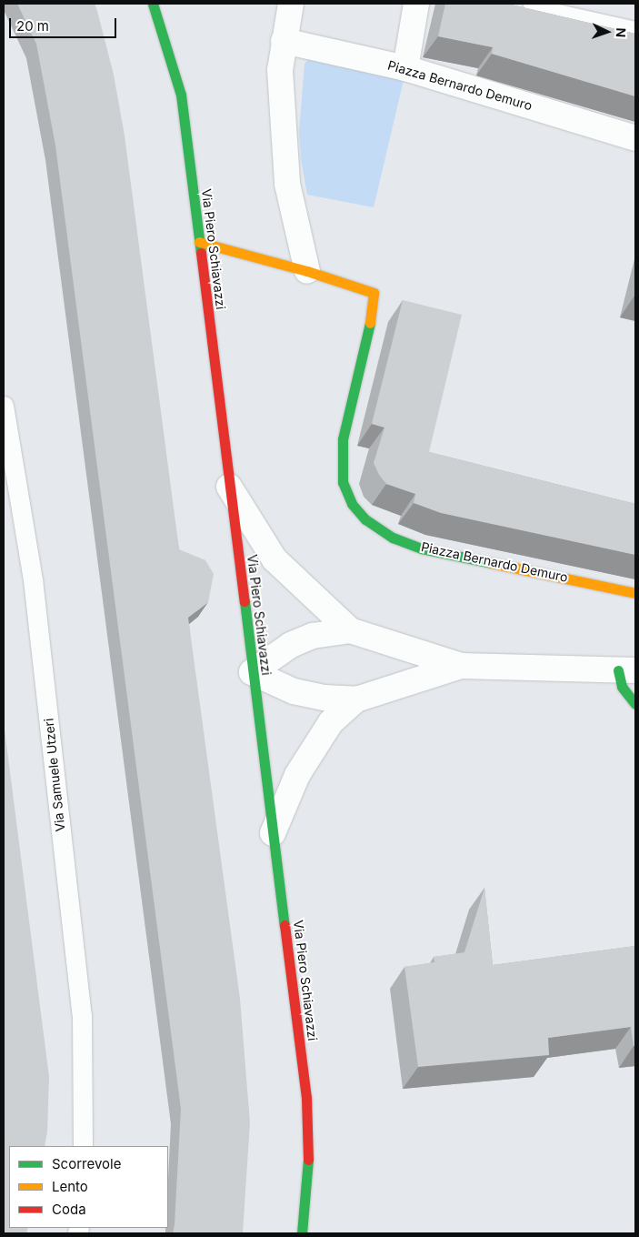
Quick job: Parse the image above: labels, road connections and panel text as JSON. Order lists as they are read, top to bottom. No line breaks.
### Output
{"streets":{"main road":["Piazza Bernardo Demuro","Via Piero Schiavazzi"],"lane":["Via Samuele Utzeri"]},"crossings":[["Piazza Bernardo Demuro","Via Piero Schiavazzi"]],"legend":["Scorrevole","Lento","Coda"],"scale_bar":"20 m","north":"right"}
